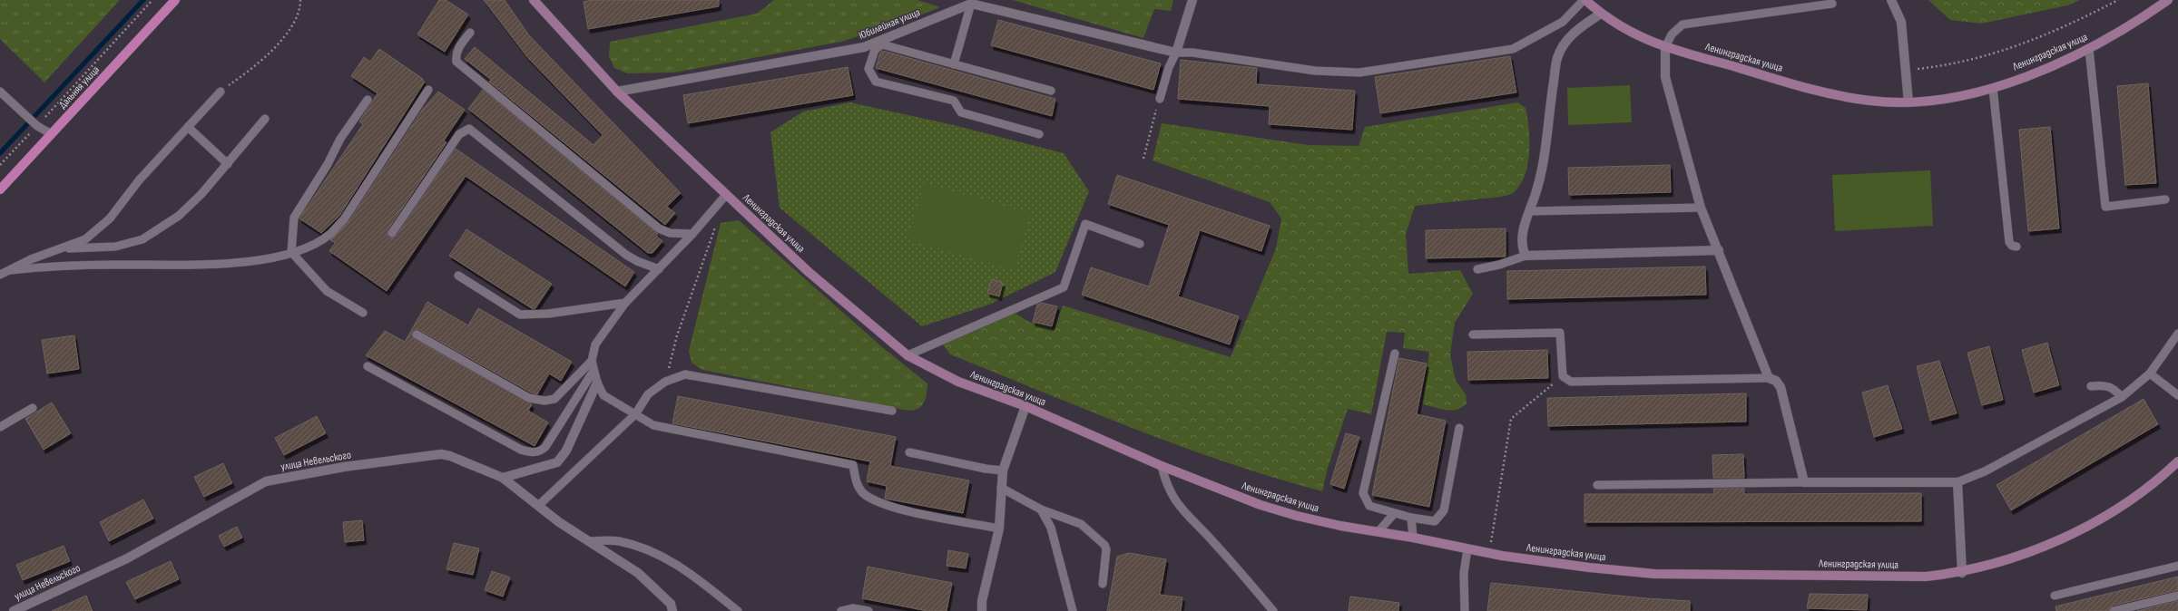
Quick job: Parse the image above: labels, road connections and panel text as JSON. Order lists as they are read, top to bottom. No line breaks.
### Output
{"streets":{"main road":["Дальняя улица"],"street":["Юбилейная улица","Ленинградская улица","улица Невельского"]},"crossings":[["Юбилейная улица","Ленинградская улица"]]}
